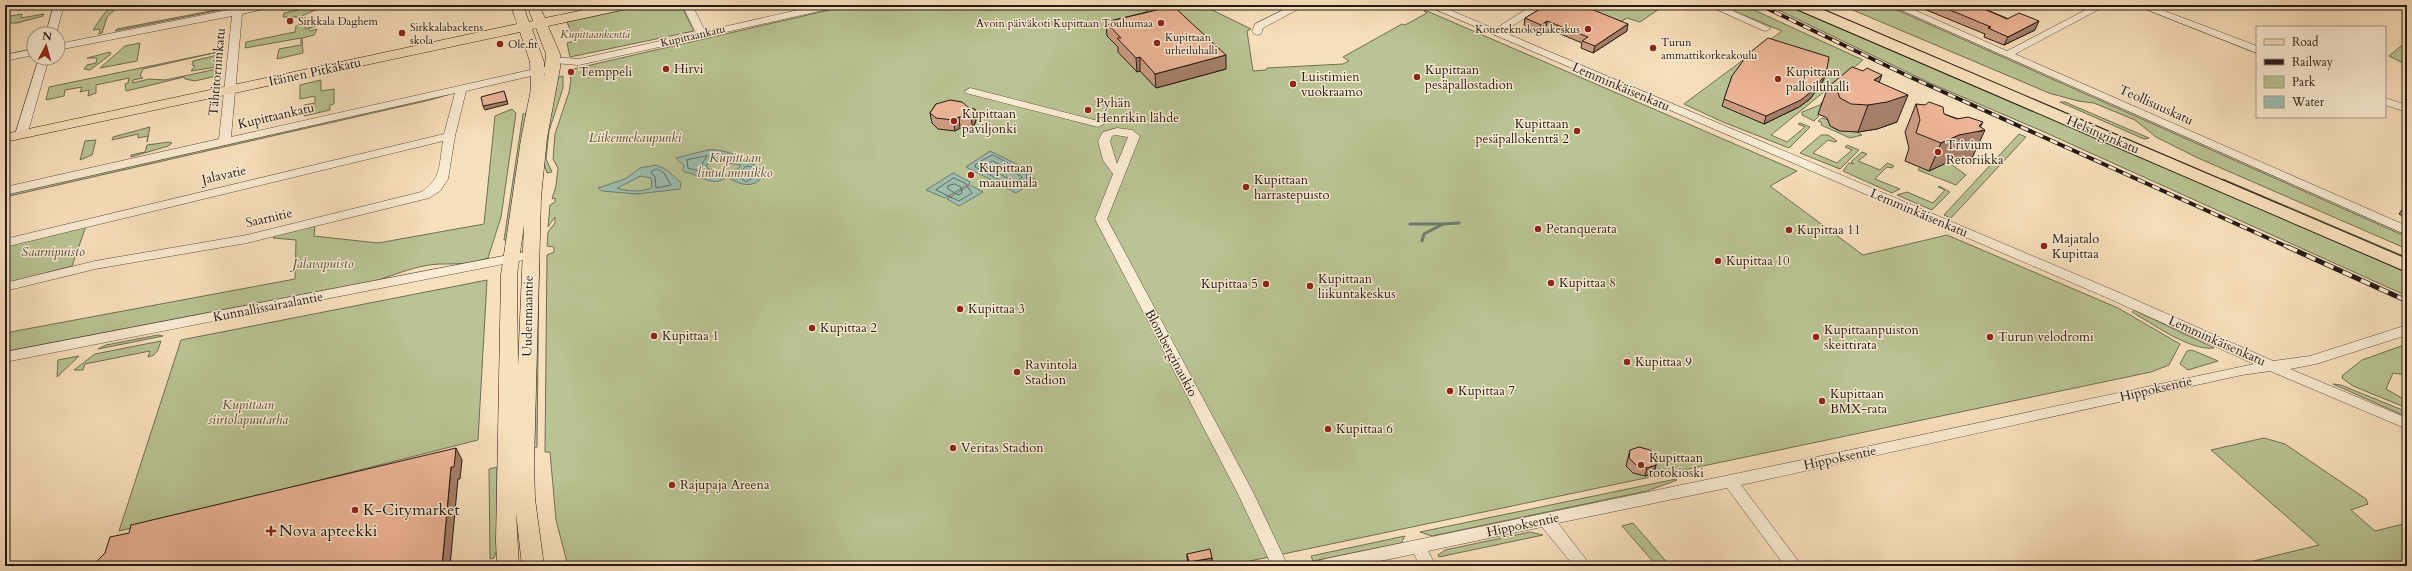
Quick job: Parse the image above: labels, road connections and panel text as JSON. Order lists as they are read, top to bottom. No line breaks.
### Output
{"streets":{"highway":["Helsinginkatu"],"main road":["Itäinen Pitkäkatu","Uudenmaantie"],"street":["Kupittaankatu","Tähtitorninkatu","Lemminkäisenkatu","Teollisuuskatu","Jalavatie","Saarnitie","Kunnallissairaalantie","Blomberginaukio","Hippoksentie"]},"crossings":[["Kupittaankatu","Tähtitorninkatu"],["Kupittaankatu","Saarnitie"],["Kupittaankatu","Uudenmaantie"],["Tähtitorninkatu","Itäinen Pitkäkatu"],["Itäinen Pitkäkatu","Uudenmaantie"],["Lemminkäisenkatu","Hippoksentie"],["Jalavatie","Saarnitie"],["Kunnallissairaalantie","Uudenmaantie"]],"parks":["Kupittaankenttä","Liikennekaupunki","Kupittaan lintulammikko","Saarnipuisto","Jalavapuisto","Kupittaan siirtolapuutarha"],"places":{"other":["Sirkkala Daghem","Avoin päiväkoti Kupittaan Touhumaa","Koneteknologiakeskus","Sirkkalabackens skola","Kupittaan urheiluhalli","Ole.fit","Turun ammattikorkeakoulu","Hirvi","Temppeli","Kupittaan pesäpallostadion","Kupittaan palloiluhalli","Luistimien vuokraamo","Pyhän Henrikin lähde","Kupittaan paviljonki","Kupittaan pesäpallokenttä 2","Trivium Retoriikka","Kupittaan maauimala","Kupittaan harrastepuisto","Petanquerata","Kupittaa 11","Majatalo Kupittaa","Kupittaa 10","Kupittaa 8","Kupittaa 5","Kupittaan liikuntakeskus","Kupittaa 3","Kupittaa 2","Kupittaa 1","Kupittaanpuiston skeittirata","Turun velodromi","Kupittaa 9","Ravintola Stadion","Kupittaa 7","Kupittaan BMX-rata","Kupittaa 6","Veritas Stadion","Kupittaan totokioski","Rajupaja Areena","K-Citymarket"],"health":["Nova apteekki"]},"legend":["Road","Railway","Park","Water"],"north":"top"}
